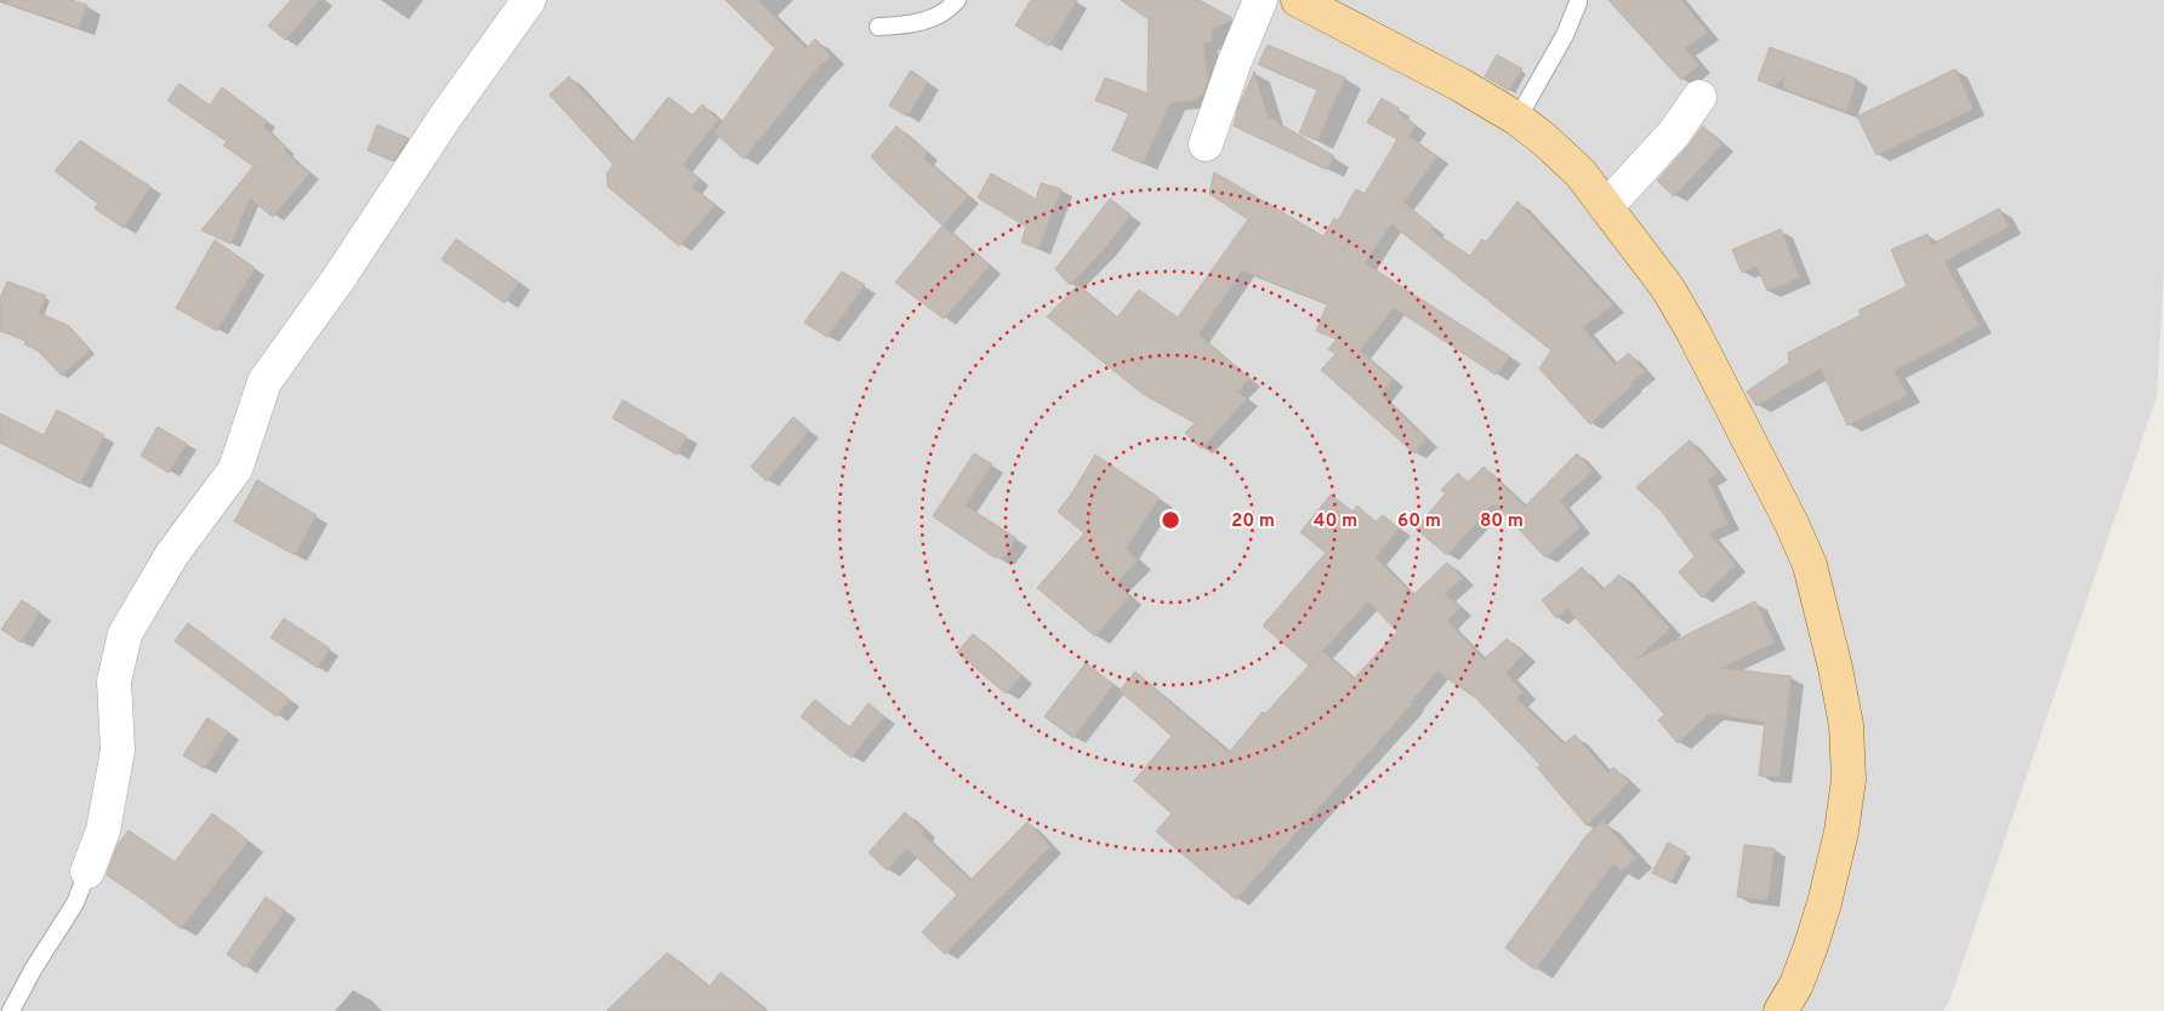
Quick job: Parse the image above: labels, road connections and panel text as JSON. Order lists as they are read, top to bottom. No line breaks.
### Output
{"rings":["20 m","40 m","60 m","80 m"]}
